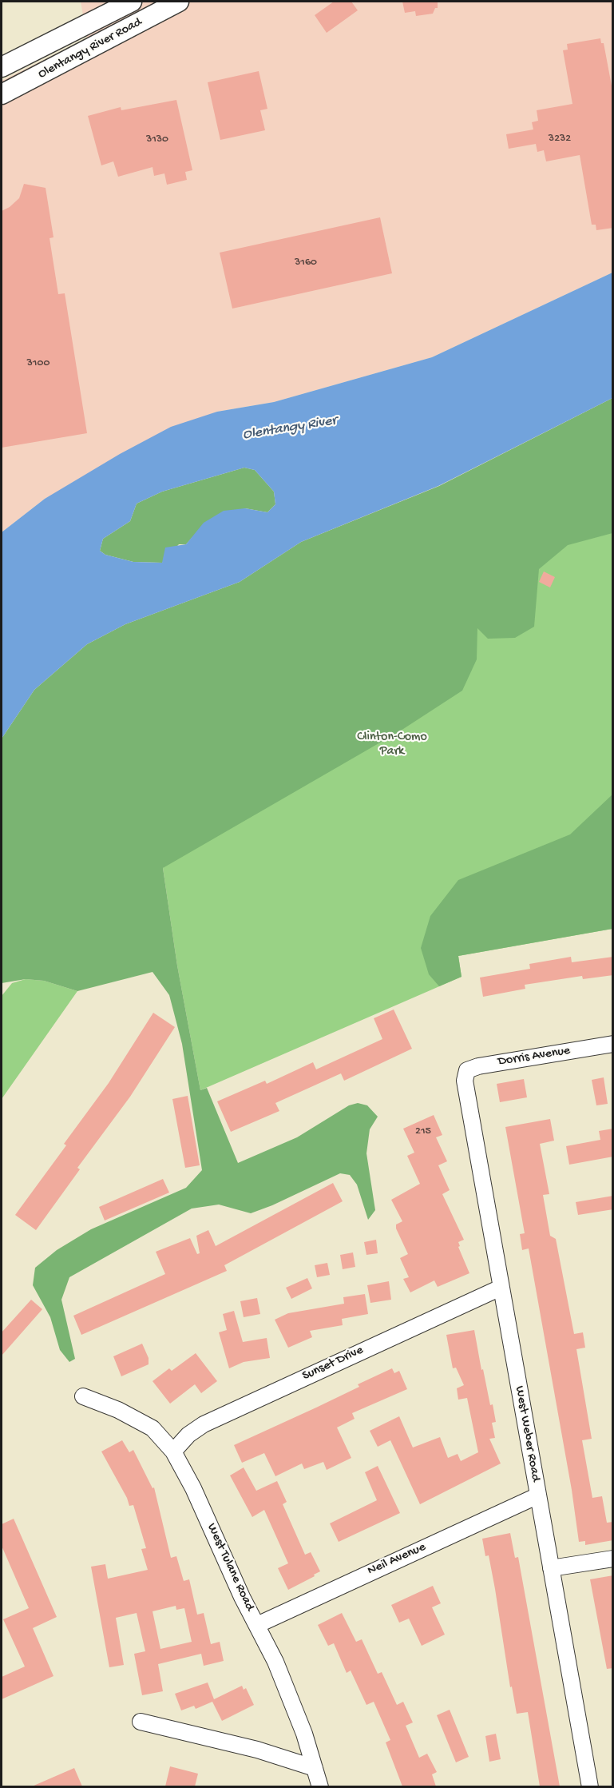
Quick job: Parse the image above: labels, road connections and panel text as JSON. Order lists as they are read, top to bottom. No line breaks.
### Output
{"streets":{"main road":["Olentangy River Road"],"street":["Dorris Avenue","Sunset Drive","West Weber Road","Neil Avenue","West Tulane Road"]},"crossings":[["Dorris Avenue","West Weber Road"],["Sunset Drive","West Weber Road"],["Sunset Drive","West Tulane Road"],["West Weber Road","Neil Avenue"],["Neil Avenue","West Tulane Road"]],"water":["Olentangy River"],"parks":["Clinton-Como Park"],"house_numbers":["3232","3130","3160","3100","215"]}
